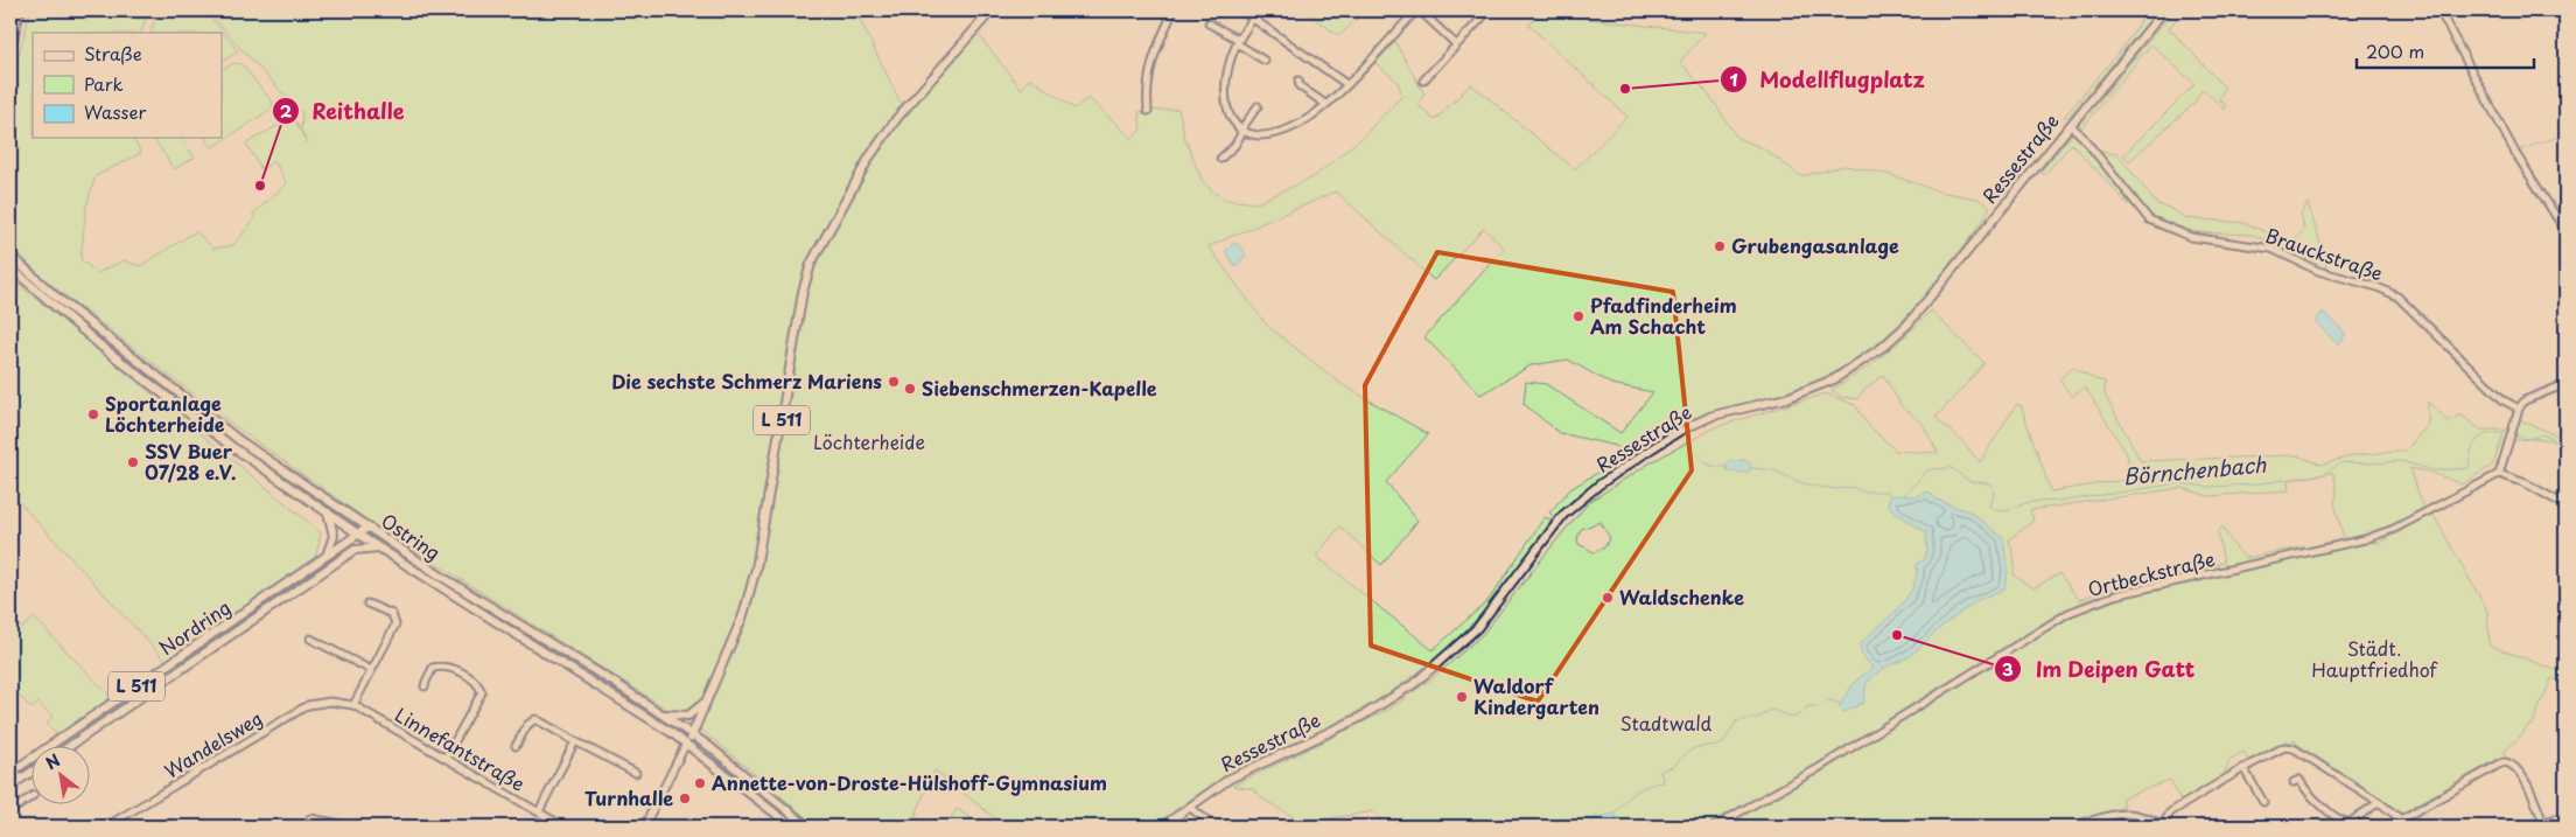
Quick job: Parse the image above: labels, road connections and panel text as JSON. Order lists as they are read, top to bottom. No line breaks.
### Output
{"streets":{"main road":["Ressestraße","L 511","Ostring","Nordring"],"street":["Brauckstraße","Ortbeckstraße","Wandelsweg","Linnefantstraße"]},"crossings":[["Ressestraße","Brauckstraße"],["L 511","Ostring"],["L 511","Nordring"],["Ostring","Nordring"],["Wandelsweg","Linnefantstraße"]],"water":["Börnchenbach"],"parks":["Löchterheide","Städt. Hauptfriedhof","Stadtwald"],"places":["Modellflugplatz","Reithalle","Grubengasanlage","Pfadfinderheim Am Schacht","Die sechste Schmerz Mariens","Siebenschmerzen-Kapelle","Sportanlage Löchterheide","SSV Buer 07/28 e.V.","Waldschenke","Im Deipen Gatt","Waldorf Kindergarten","Annette-von-Droste-Hülshoff-Gymnasium","Turnhalle"],"legend":["Straße","Park","Wasser"],"scale_bar":"200 m","north":"top left"}
